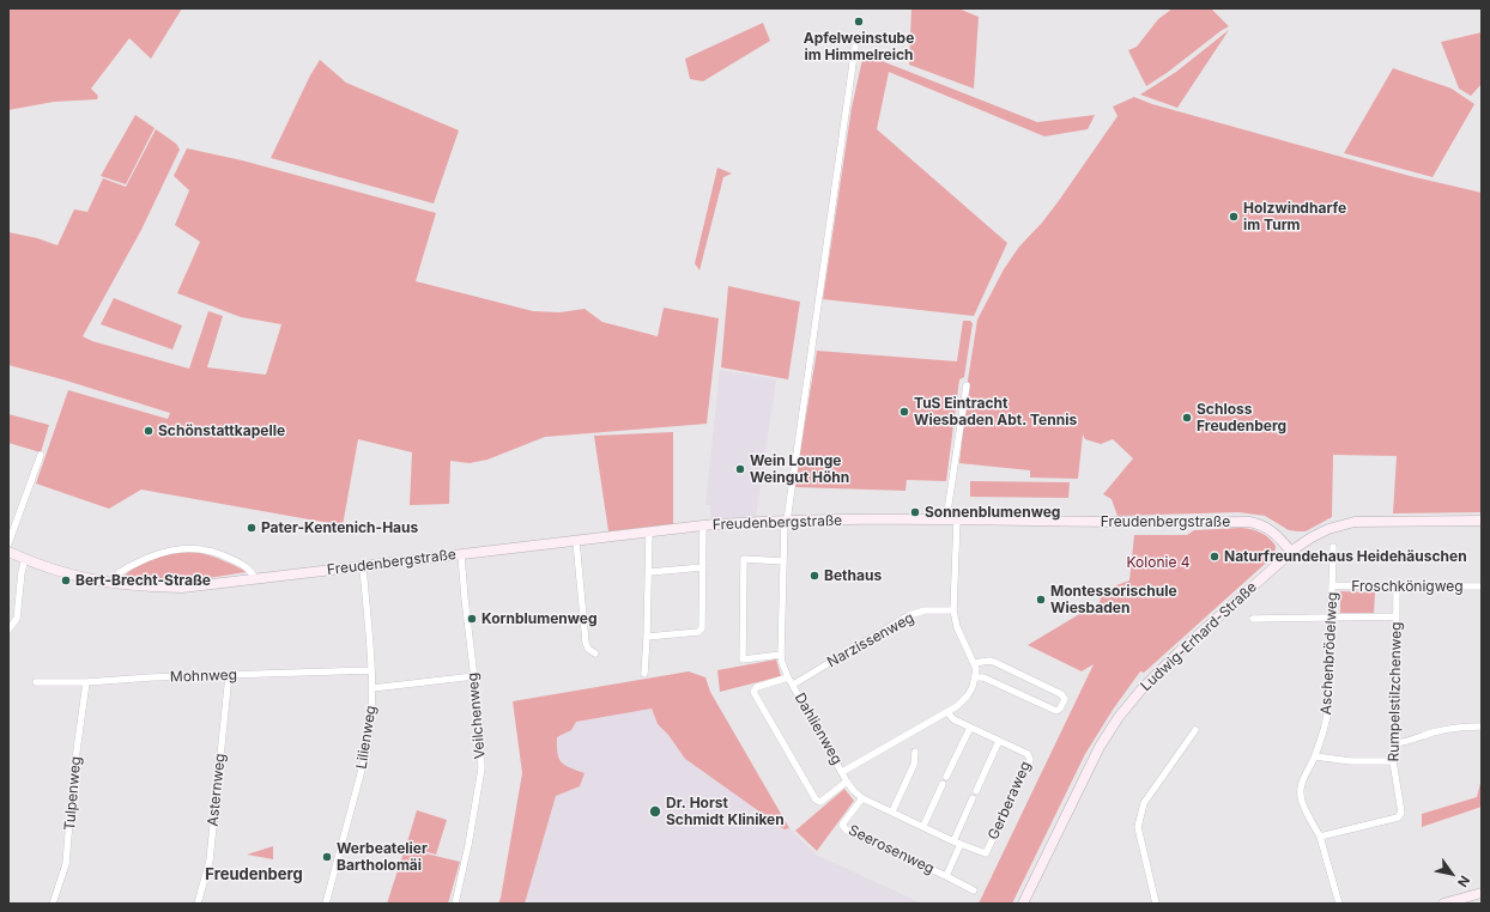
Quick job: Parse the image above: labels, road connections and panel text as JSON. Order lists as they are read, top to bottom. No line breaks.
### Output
{"streets":{"street":["Freudenbergstraße","Froschkönigweg","Ludwig-Erhard-Straße","Narzissenweg","Aschenbrödelweg","Mohnweg","Rumpelstilzchenweg","Veilchenweg","Dahlienweg","Lilienweg","Asternweg","Tulpenweg","Gerberaweg","Seerosenweg"]},"crossings":[["Freudenbergstraße","Ludwig-Erhard-Straße"],["Freudenbergstraße","Veilchenweg"],["Freudenbergstraße","Dahlienweg"],["Freudenbergstraße","Lilienweg"],["Froschkönigweg","Aschenbrödelweg"],["Froschkönigweg","Rumpelstilzchenweg"],["Narzissenweg","Dahlienweg"],["Aschenbrödelweg","Rumpelstilzchenweg"],["Mohnweg","Lilienweg"],["Mohnweg","Asternweg"],["Mohnweg","Tulpenweg"],["Dahlienweg","Gerberaweg"],["Dahlienweg","Seerosenweg"]],"districts":["Freudenberg"],"parks":["Kolonie 4"],"places":["Apfelweinstube im Himmelreich","Holzwindharfe im Turm","TuS Eintracht Wiesbaden Abt. Tennis","Schloss Freudenberg","Schönstattkapelle","Wein Lounge Weingut Höhn","Sonnenblumenweg","Pater-Kentenich-Haus","Naturfreundehaus Heidehäuschen","Bethaus","Bert-Brecht-Straße","Montessorischule Wiesbaden","Kornblumenweg","Dr. Horst Schmidt Kliniken","Werbeatelier Bartholomäi"],"north":"bottom right"}
